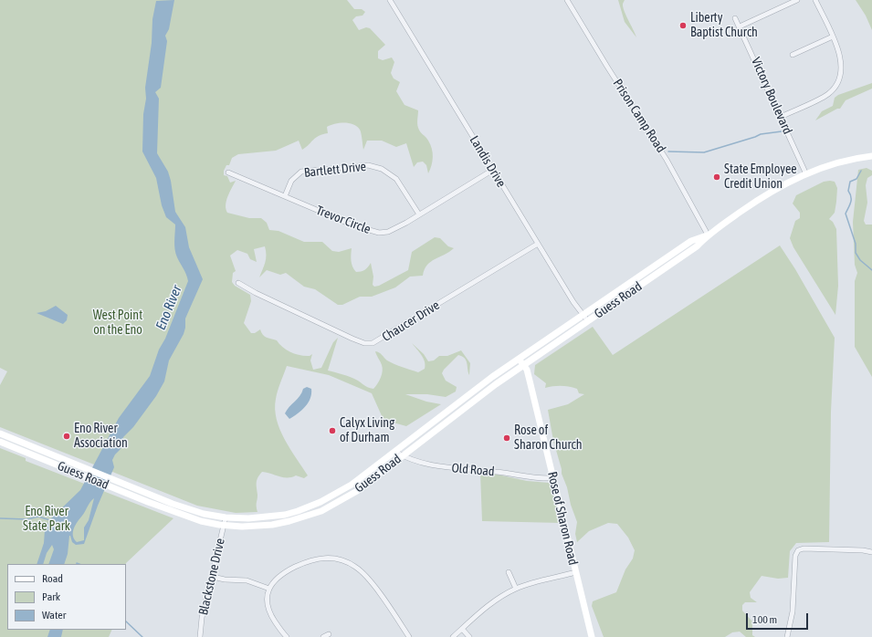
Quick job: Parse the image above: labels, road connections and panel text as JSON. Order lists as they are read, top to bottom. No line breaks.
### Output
{"streets":{"main road":["Guess Road","Rose of Sharon Road"],"street":["Victory Boulevard","Prison Camp Road","Landis Drive","Bartlett Drive","Trevor Circle","Chaucer Drive","Old Road","Blackstone Drive"]},"crossings":[["Victory Boulevard","Guess Road"],["Prison Camp Road","Guess Road"],["Landis Drive","Trevor Circle"],["Landis Drive","Guess Road"],["Landis Drive","Chaucer Drive"],["Bartlett Drive","Trevor Circle"],["Guess Road","Old Road"],["Guess Road","Rose of Sharon Road"],["Guess Road","Blackstone Drive"],["Old Road","Rose of Sharon Road"]],"water":["Eno River"],"parks":["West Point on the Eno","Eno River State Park"],"places":["Liberty Baptist Church","State Employee Credit Union","Calyx Living of Durham","Eno River Association","Rose of Sharon Church"],"legend":["Road","Park","Water"],"scale_bar":"100 m"}
